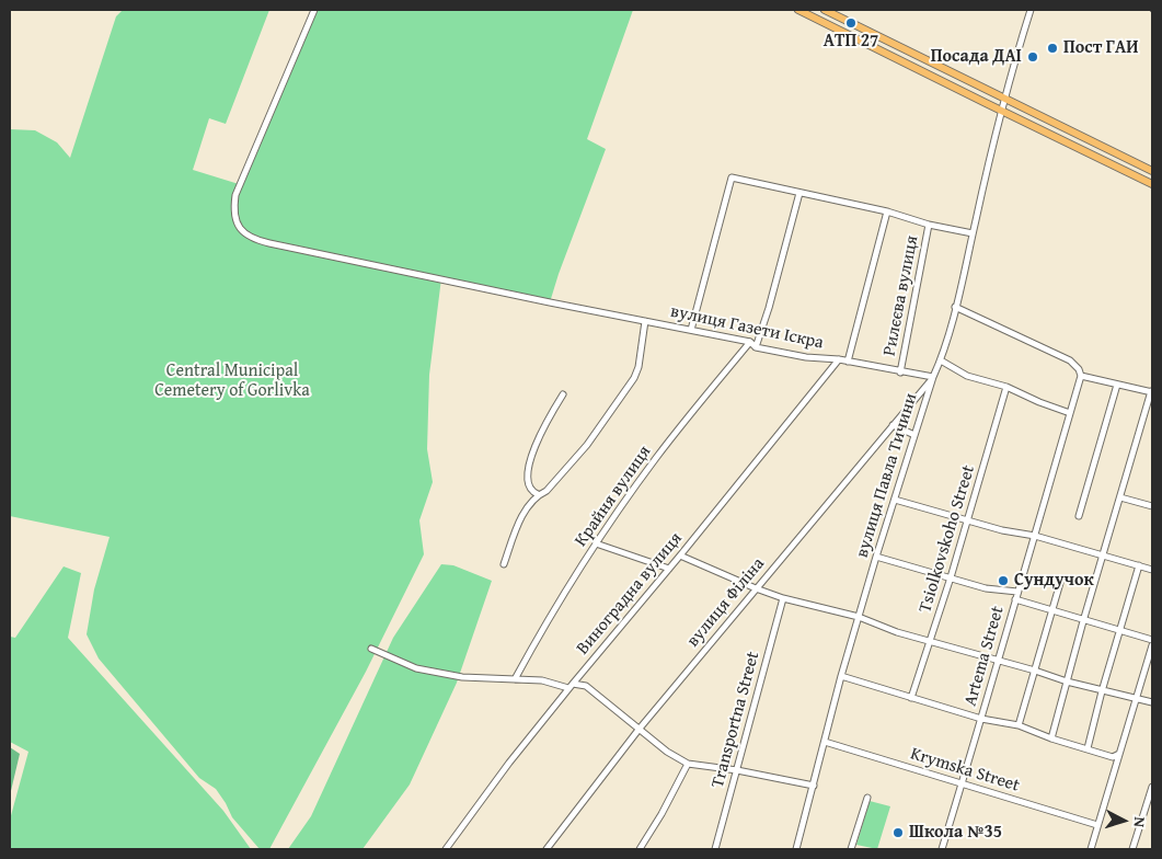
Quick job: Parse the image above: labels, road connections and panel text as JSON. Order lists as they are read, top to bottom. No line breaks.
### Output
{"streets":{"street":["Рилєєва вулиця","вулиця Газети Іскра","вулиця Павла Тичини","Крайня вулиця","Tsiolkovskoho Street","Виноградна вулиця","вулиця Філіна","Artema Street","Transportna Street","Krymska Street"]},"crossings":[["Рилєєва вулиця","вулиця Газети Іскра"],["вулиця Газети Іскра","вулиця Павла Тичини"],["вулиця Газети Іскра","Крайня вулиця"],["вулиця Газети Іскра","Виноградна вулиця"],["вулиця Газети Іскра","вулиця Філіна"],["вулиця Павла Тичини","вулиця Філіна"],["вулиця Павла Тичини","Krymska Street"],["Artema Street","Krymska Street"]],"parks":["Central Municipal Cemetery of Gorlivka"],"places":["АТП 27","Пост ГАИ","Посада ДАІ","Сундучок","Школа №35"],"north":"right"}
